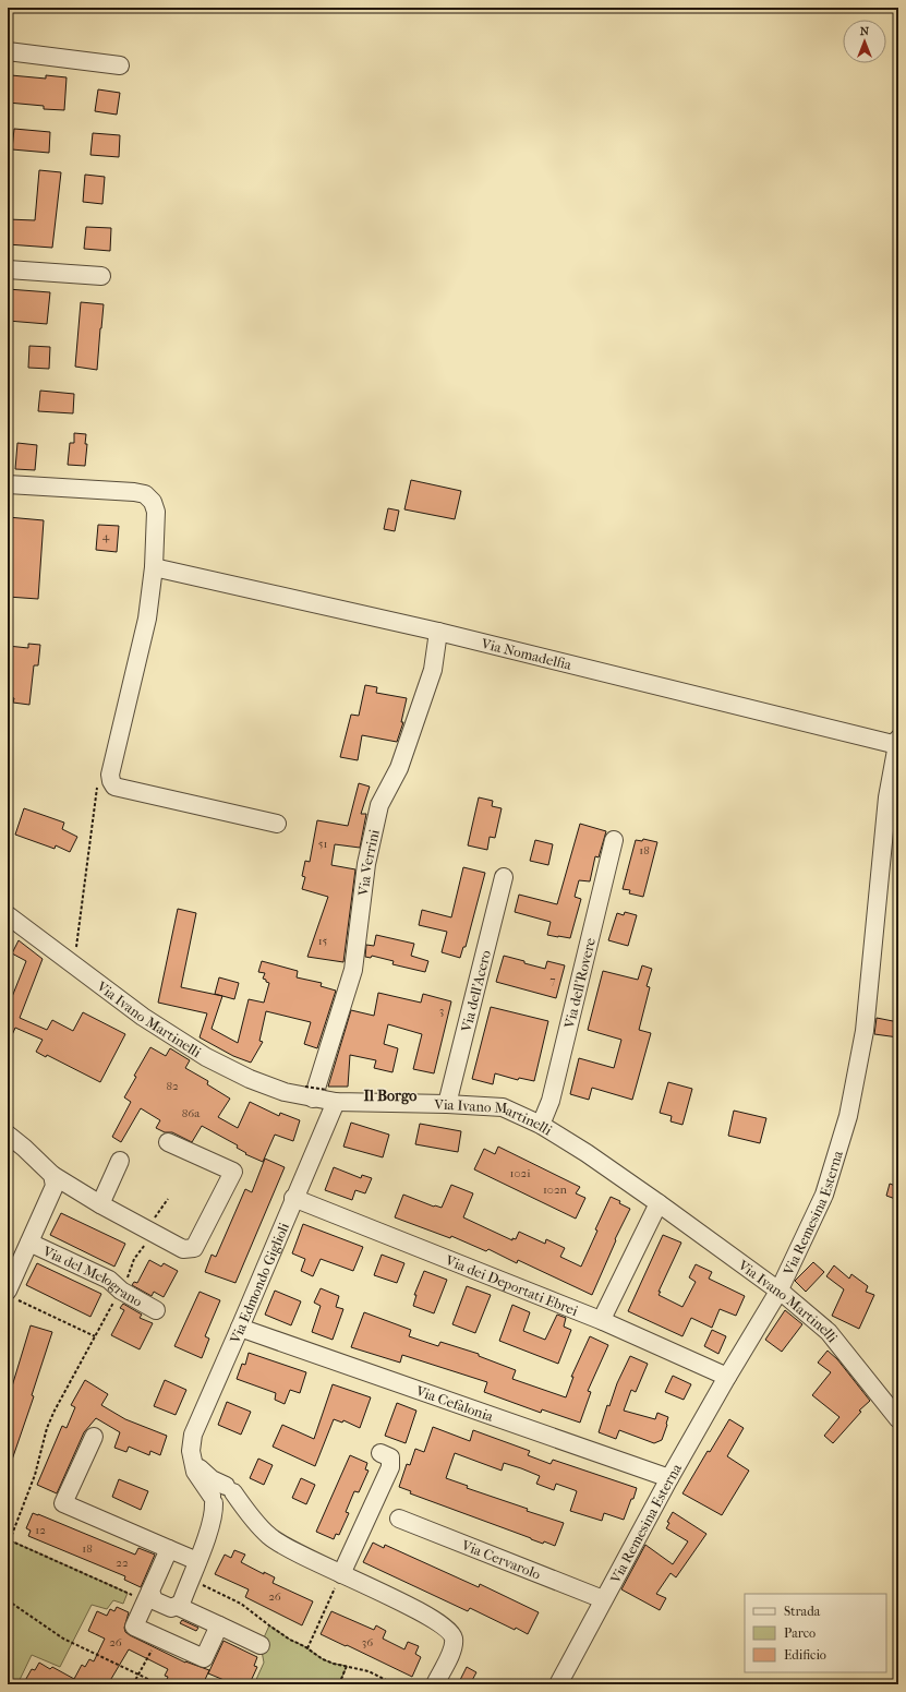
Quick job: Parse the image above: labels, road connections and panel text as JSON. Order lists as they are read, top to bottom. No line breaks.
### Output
{"streets":{"street":["Via Nomadelfia","Via Verrini","Via dell'Rovere","Via dell'Acero","Via Ivano Martinelli","Via Remesina Esterna","Via del Melograno","Via Edmondo Giglioli","Via dei Deportati Ebrei","Via Cefalonia","Via Cervarolo"]},"crossings":[["Via Nomadelfia","Via Verrini"],["Via Nomadelfia","Via Remesina Esterna"],["Via Verrini","Via Ivano Martinelli"],["Via Verrini","Via Edmondo Giglioli"],["Via dell'Rovere","Via Ivano Martinelli"],["Via dell'Acero","Via Ivano Martinelli"],["Via Ivano Martinelli","Via Remesina Esterna"],["Via Ivano Martinelli","Via Edmondo Giglioli"],["Via Remesina Esterna","Via dei Deportati Ebrei"],["Via Remesina Esterna","Via Cefalonia"],["Via Remesina Esterna","Via Cervarolo"],["Via Edmondo Giglioli","Via dei Deportati Ebrei"],["Via Edmondo Giglioli","Via Cefalonia"]],"districts":["Il Borgo"],"house_numbers":["4","51","18","15","7","3","82","86a","102i","102n","12","18","22","26","26","36"],"legend":["Strada","Parco","Edificio"],"north":"top"}
